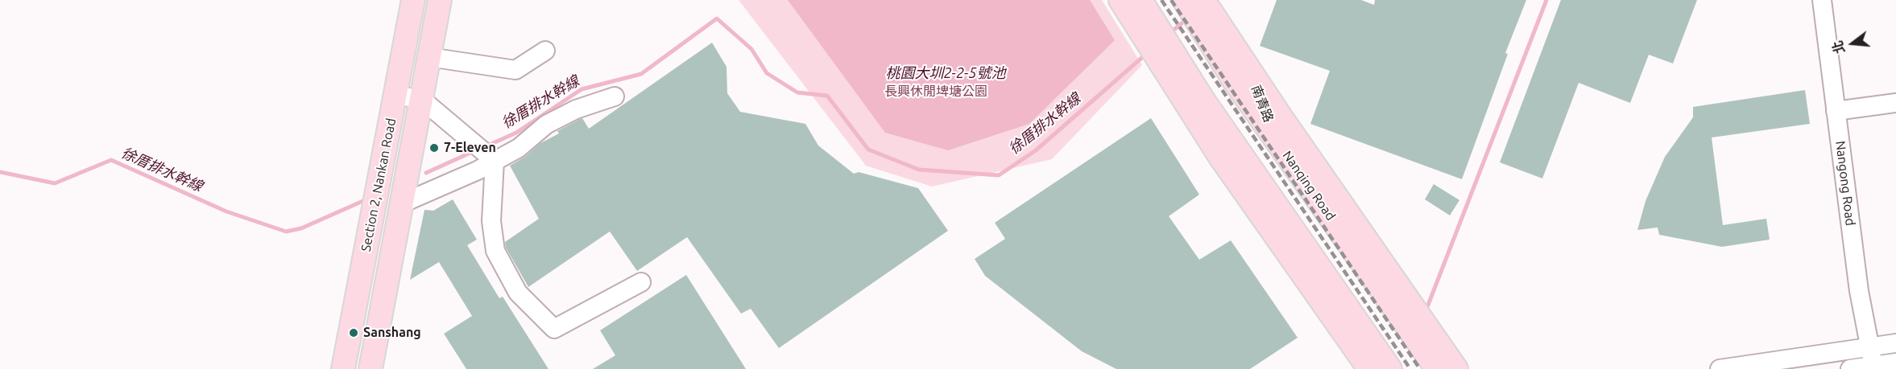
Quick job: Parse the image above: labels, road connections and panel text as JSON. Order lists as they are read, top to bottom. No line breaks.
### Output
{"streets":{"main road":["南青路","Section 2, Nankan Road","Nanqing Road"],"street":["Nangong Road"]},"crossings":[["南青路","Nanqing Road"]],"water":["桃園大圳2-2-5號池","徐厝排水幹線"],"parks":["長興休閒埤塘公園"],"places":["7-Eleven","Sanshang"],"north":"left"}
